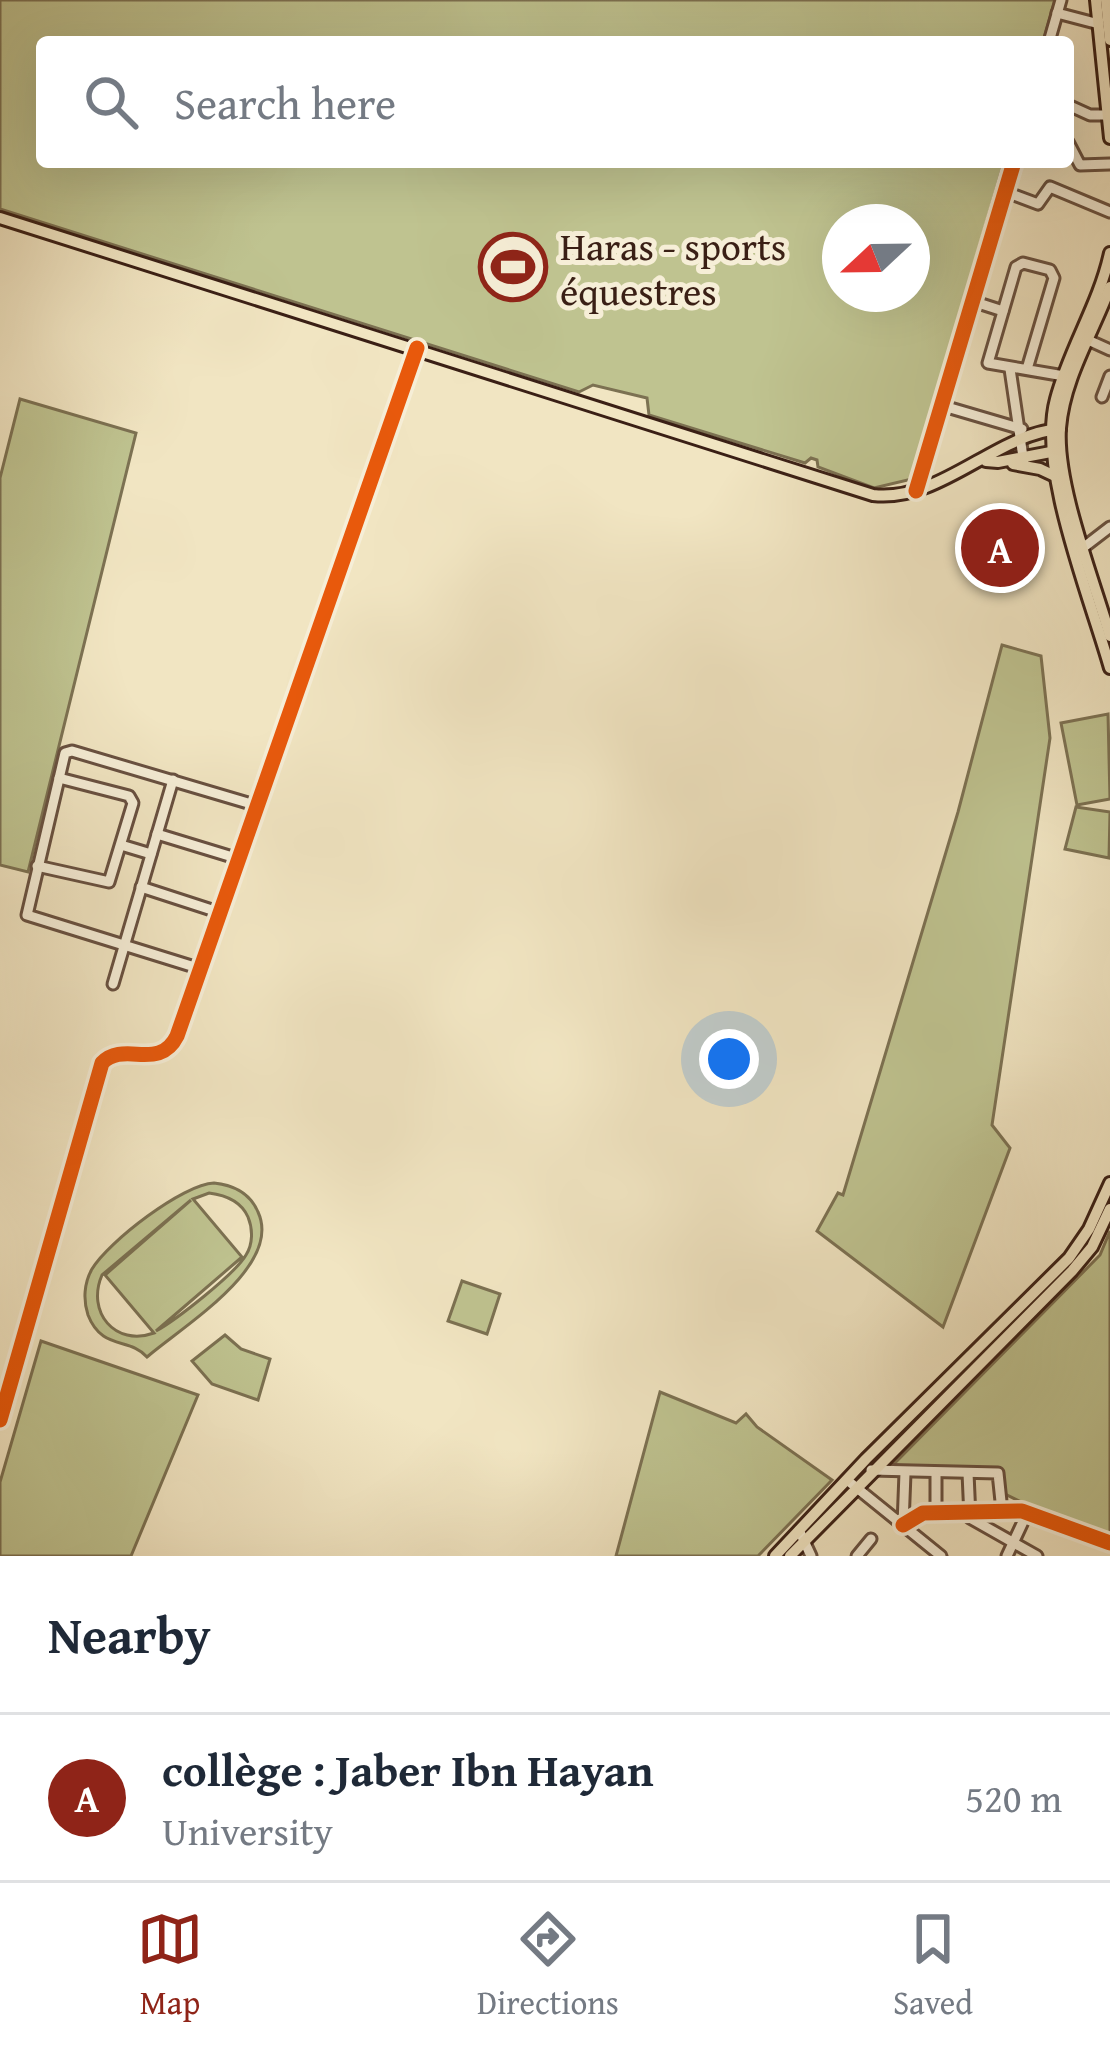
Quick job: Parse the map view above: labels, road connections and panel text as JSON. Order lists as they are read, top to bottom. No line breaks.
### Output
{"places":{"sports":["Haras - sports équestres"]},"north":"left","page":{"search":"Search here","pins":"A","heading":"Nearby","list":[{"mark":"A","name":"collège : Jaber Ibn Hayan","note":"University","value":"520 m"}],"nav":["Map","Directions","Saved"]}}
